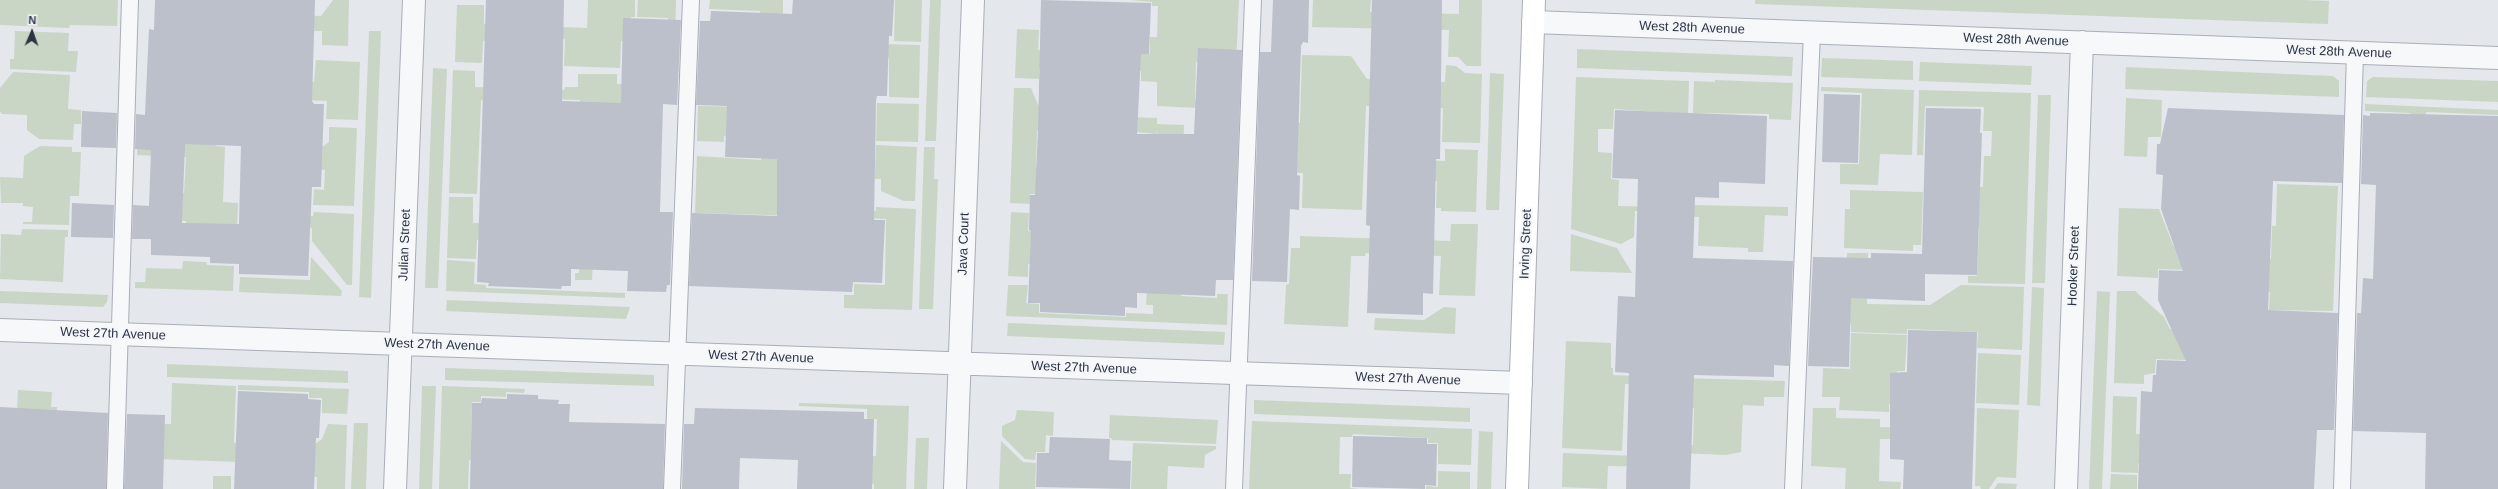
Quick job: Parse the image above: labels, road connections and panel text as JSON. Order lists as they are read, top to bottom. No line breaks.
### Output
{"streets":{"street":["West 28th Avenue","Java Court","Irving Street","Julian Street","Hooker Street","West 27th Avenue"]},"crossings":[["West 28th Avenue","Irving Street"],["West 28th Avenue","Hooker Street"],["Java Court","West 27th Avenue"],["Irving Street","West 27th Avenue"],["Julian Street","West 27th Avenue"]],"north":"top"}
